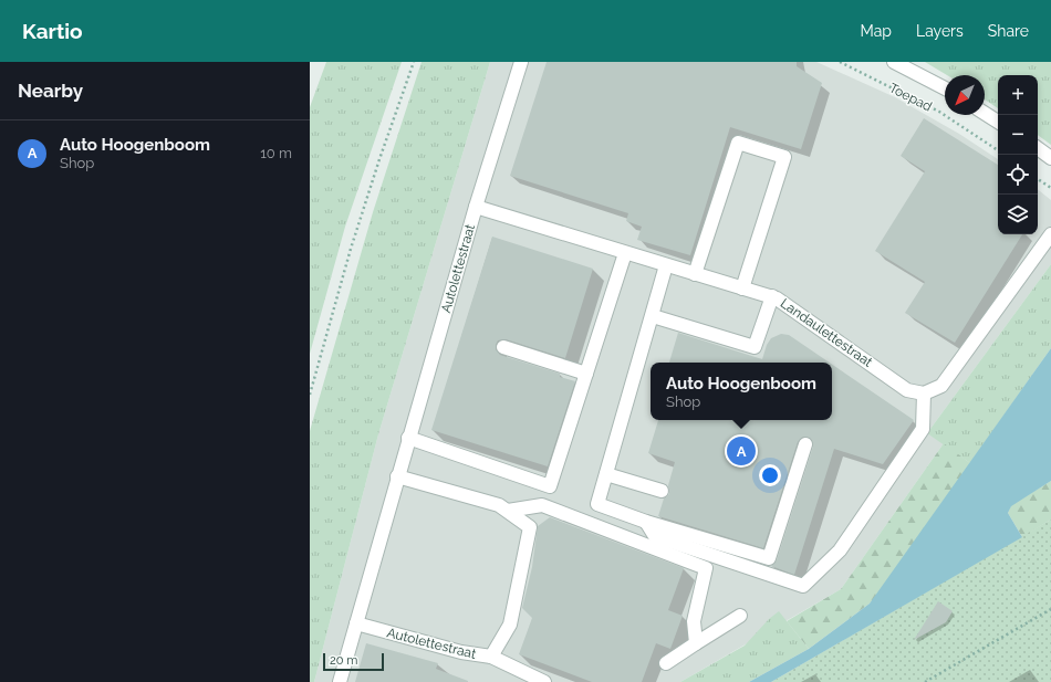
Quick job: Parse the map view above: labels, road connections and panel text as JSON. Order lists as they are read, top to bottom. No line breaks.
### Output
{"streets":{"street":["Toepad","Autolettestraat","Landaulettestraat"]},"crossings":[["Autolettestraat","Landaulettestraat"]],"scale_bar":"20 m","north":"bottom left","page":{"header":"Kartio","nav":["Map","Layers","Share"],"heading":"Nearby","map_buttons":["+","−"],"list":[{"mark":"A","name":"Auto Hoogenboom","note":"Shop","value":"10 m"}],"popup":["Auto Hoogenboom","Shop"],"pins":"A","scale":"20 m"}}
